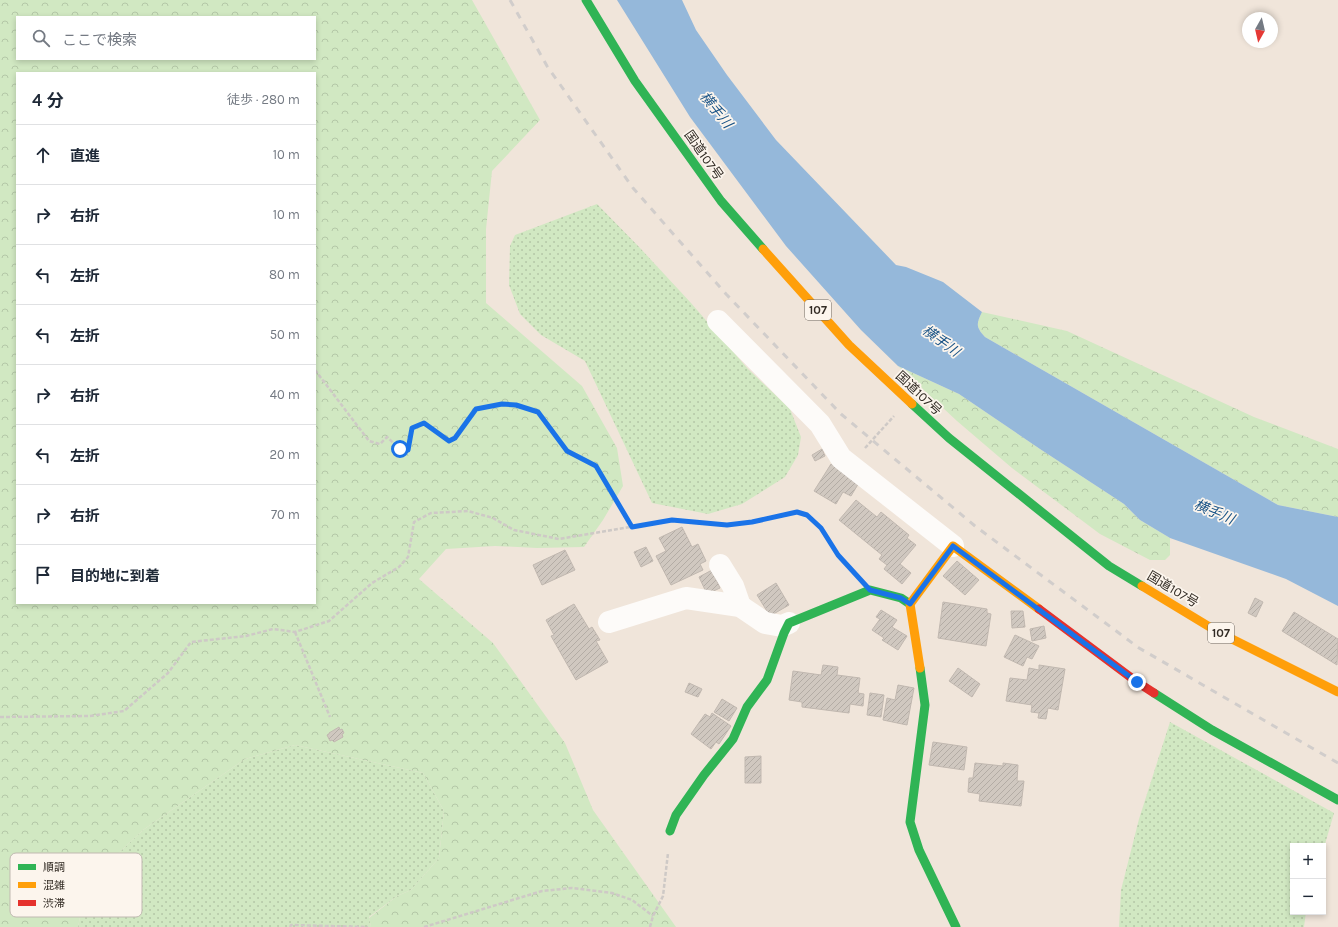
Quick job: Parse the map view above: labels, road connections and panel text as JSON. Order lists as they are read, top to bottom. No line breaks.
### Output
{"streets":{"main road":["国道107号","107"]},"water":["横手川"],"legend":["順調","混雑","渋滞"],"north":"bottom","page":{"search":"ここで検索","heading":["4 分","徒歩 · 280 m"],"list":[["直進","10 m"],["右折","10 m"],["左折","80 m"],["左折","50 m"],["右折","40 m"],["左折","20 m"],["右折","70 m"],"目的地に到着"],"map_buttons":["+","−"]}}
